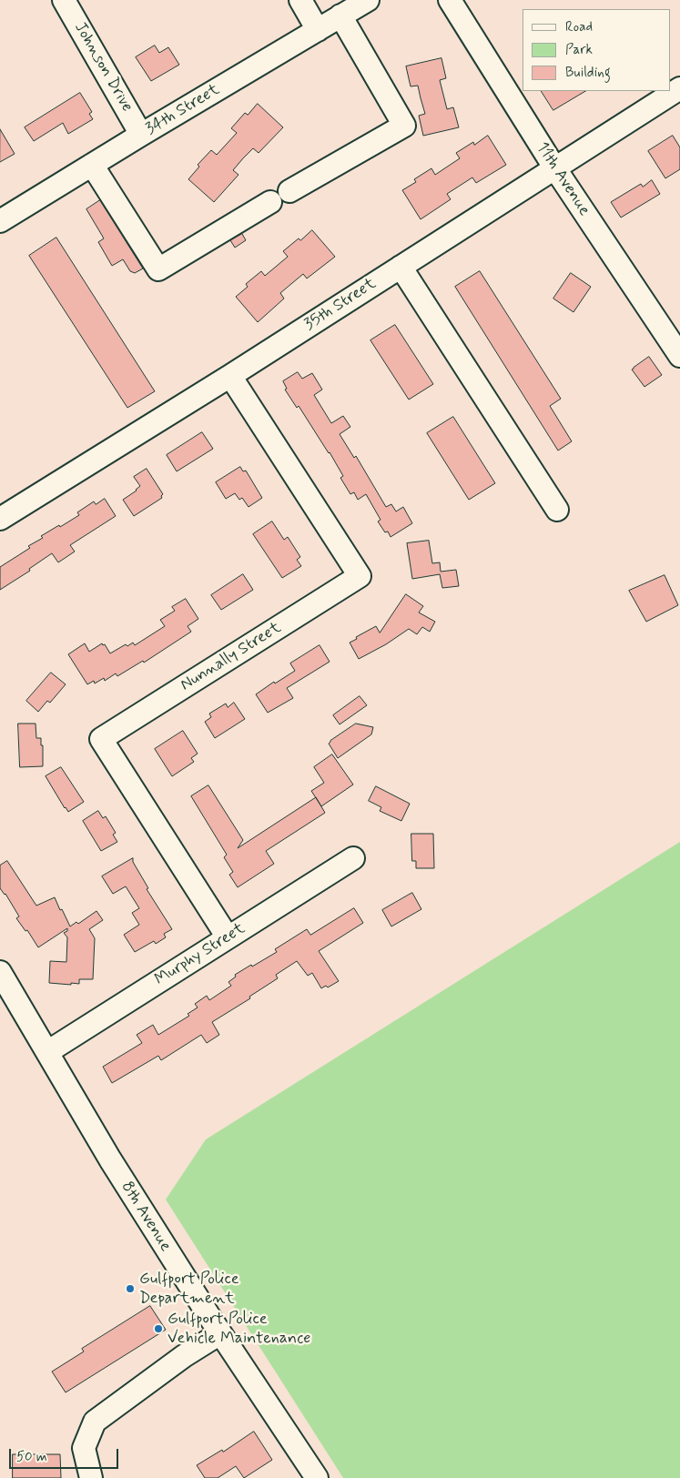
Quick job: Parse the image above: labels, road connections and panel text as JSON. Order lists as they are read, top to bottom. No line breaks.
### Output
{"streets":{"street":["Johnson Drive","34th Street","11th Avenue","35th Street","Nunnally Street","Murphy Street","8th Avenue"]},"crossings":[["Johnson Drive","34th Street"],["11th Avenue","35th Street"],["35th Street","Nunnally Street"],["Nunnally Street","Murphy Street"],["Murphy Street","8th Avenue"]],"places":["Gulfport Police Department","Gulfport Police Vehicle Maintenance"],"legend":["Road","Park","Building"],"scale_bar":"50 m"}
